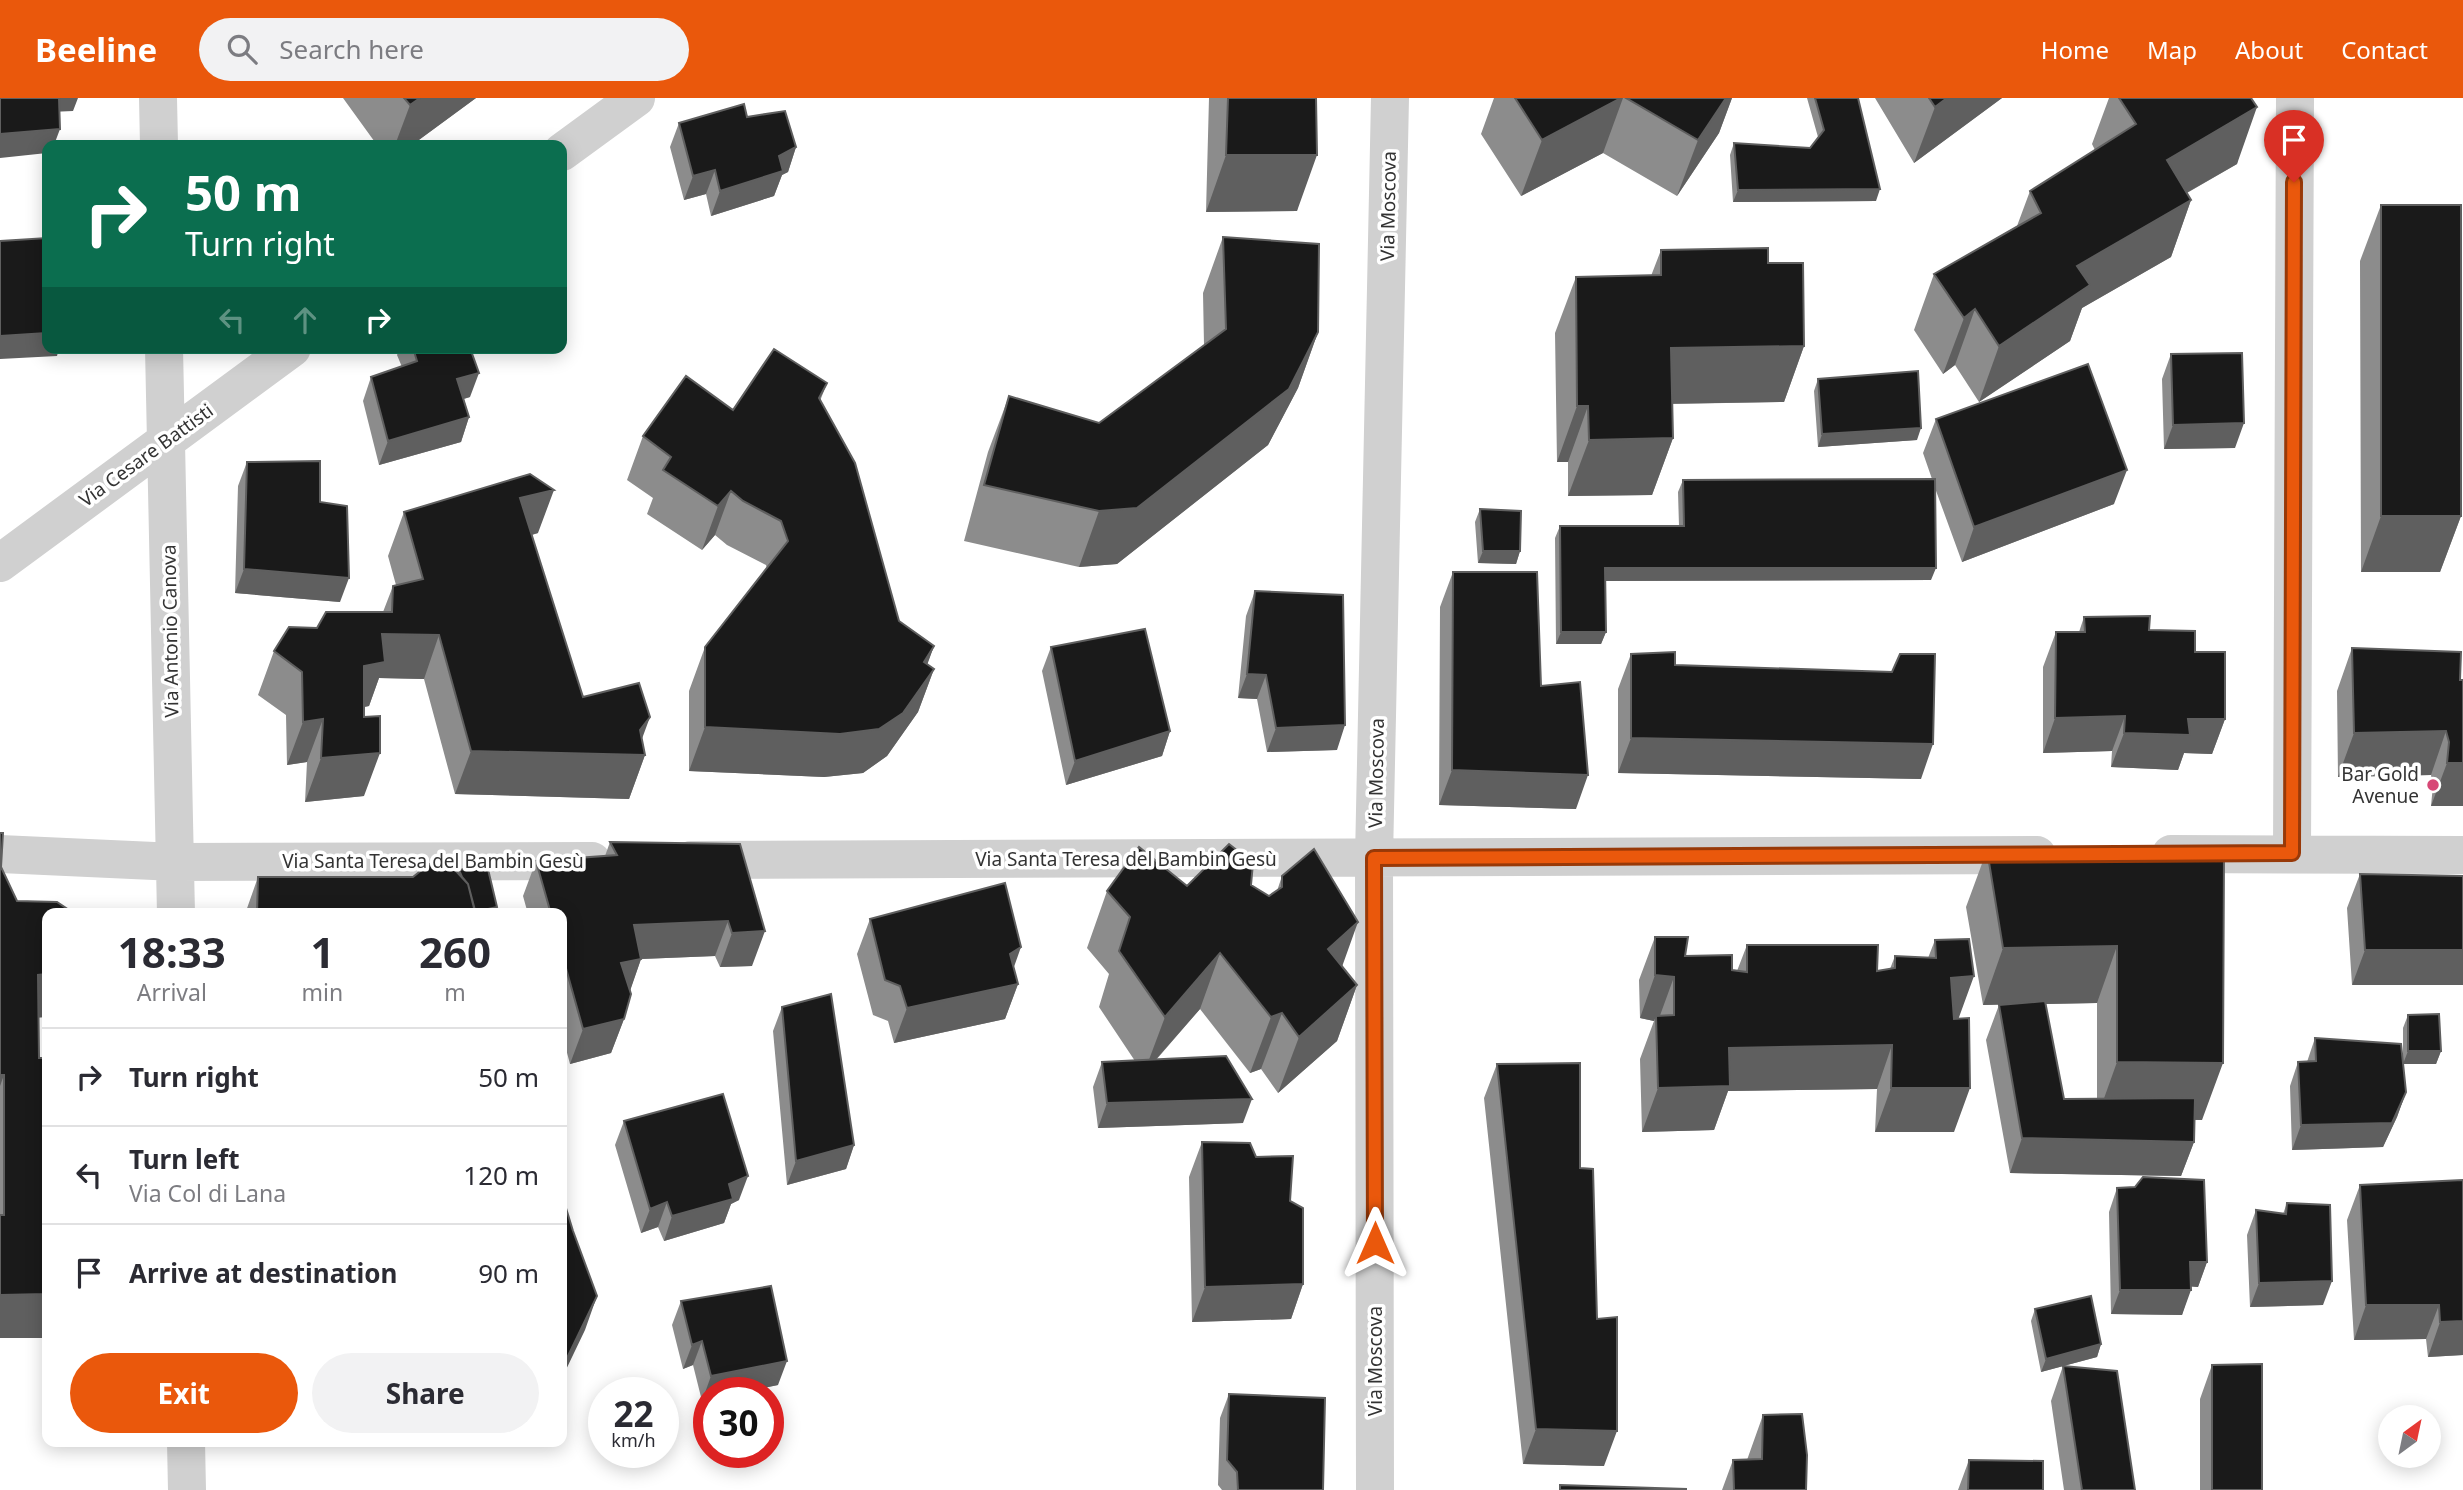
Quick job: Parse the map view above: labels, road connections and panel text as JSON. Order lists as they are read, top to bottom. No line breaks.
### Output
{"streets":{"street":["Via Moscova","Via Cesare Battisti","Via Antonio Canova","Via Santa Teresa del Bambin Gesù"]},"crossings":[["Via Moscova","Via Santa Teresa del Bambin Gesù"],["Via Cesare Battisti","Via Antonio Canova"],["Via Antonio Canova","Via Santa Teresa del Bambin Gesù"]],"places":["Bar Gold Avenue"],"north":"top right","page":{"header":"Beeline","search":"Search here","nav":["Home","Map","About","Contact"],"turn":["50 m","Turn right"],"eta":["18:33","Arrival","1","min","260","m"],"list":[{"name":"Turn right","value":"50 m"},{"name":"Turn left","note":"Via Col di Lana","value":"120 m"},{"name":"Arrive at destination","value":"90 m"}],"buttons":["Exit","Share"],"speed":"22 km/h","limit":"30"}}
